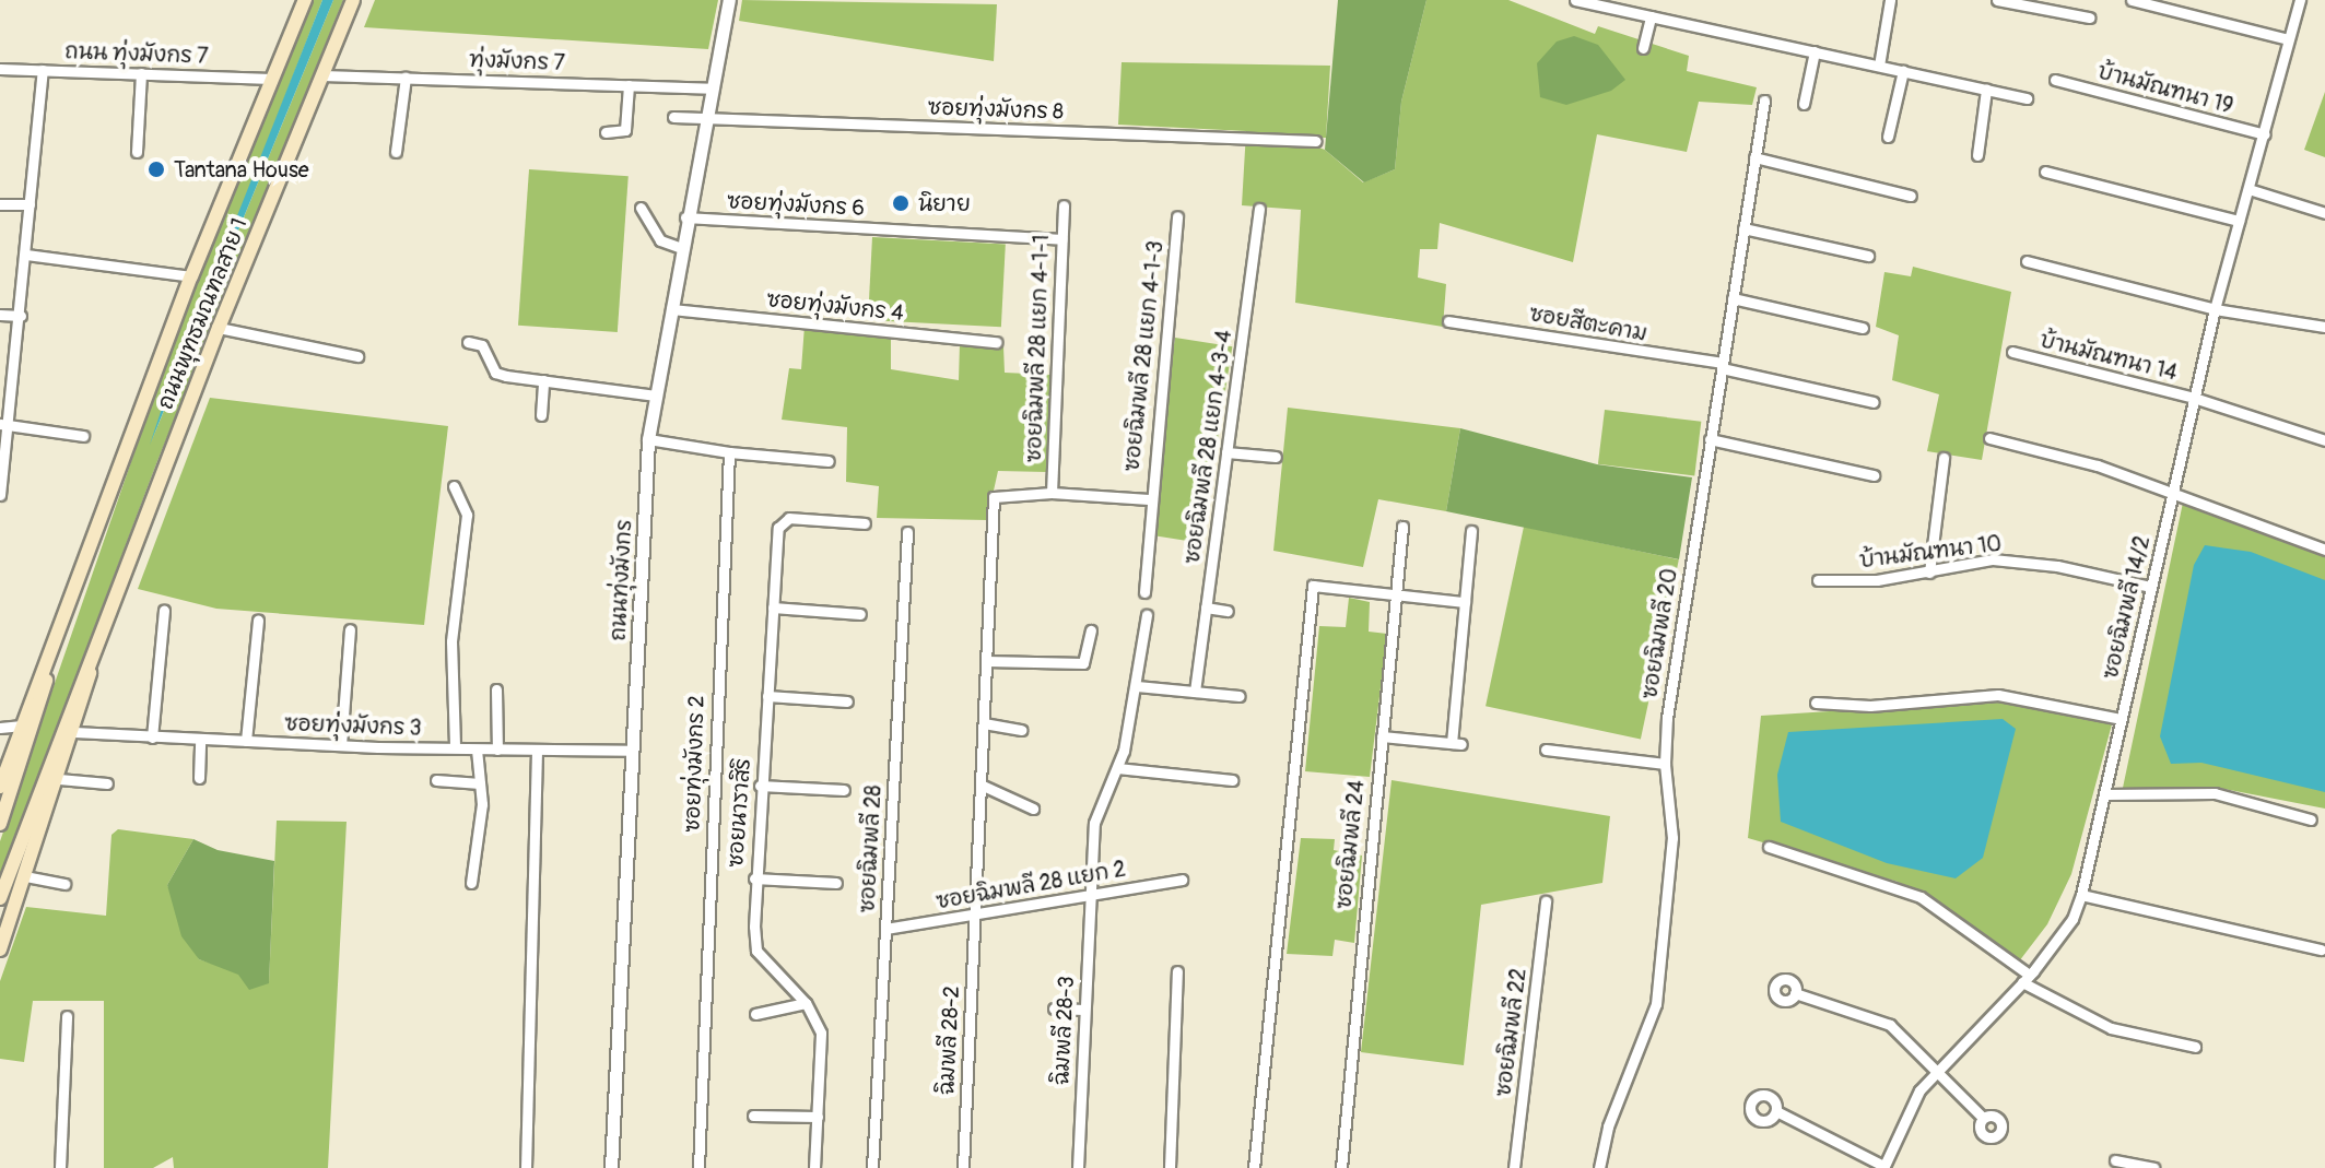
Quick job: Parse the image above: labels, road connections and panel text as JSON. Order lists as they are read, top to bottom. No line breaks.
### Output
{"streets":{"main road":["ถนนพุทธมณฑลสาย 1"],"street":["ถนน ทุ่งมังกร 7","ทุ่งมังกร 7","บ้านมัณฑนา 19","ซอยทุ่งมังกร 8","ซอยทุ่งมังกร 6","ซอยทุ่งมังกร 4","ซอยสีตะคาม","ซอยฉิมพลี 28 แยก 4-1-1","ซอยฉิมพลี 28 แยก 4-1-3","บ้านมัณฑนา 14","ซอยฉิมพลี 28 แยก 4-3-4","บ้านมัณฑนา 10","ถนนทุ่งมังกร","ซอยฉิมพลี 14/2","ซอยฉิมพลี 20","ซอยทุ่งมังกร 3","ซอยทุ่งมังกร 2","ซอยนาราสิริ","ซอยฉิมพลี 24","ซอยฉิมพลี 28","ซอยฉิมพลี 28 แยก 2","ฉิมพลี 28-3","ซอยฉิมพลี 22","ฉิมพลี 28-2"]},"crossings":[["ถนน ทุ่งมังกร 7","ถนนพุทธมณฑลสาย 1"],["ทุ่งมังกร 7","ถนนพุทธมณฑลสาย 1"],["ทุ่งมังกร 7","ถนนทุ่งมังกร"],["บ้านมัณฑนา 19","ซอยฉิมพลี 14/2"],["ซอยทุ่งมังกร 8","ถนนทุ่งมังกร"],["ซอยทุ่งมังกร 6","ซอยฉิมพลี 28 แยก 4-1-1"],["ซอยทุ่งมังกร 6","ถนนทุ่งมังกร"],["ซอยทุ่งมังกร 4","ถนนทุ่งมังกร"],["ถนนพุทธมณฑลสาย 1","ซอยทุ่งมังกร 3"],["ซอยสีตะคาม","ซอยฉิมพลี 20"],["ซอยฉิมพลี 28 แยก 4-1-1","ฉิมพลี 28-2"],["บ้านมัณฑนา 14","ซอยฉิมพลี 14/2"],["บ้านมัณฑนา 10","ซอยฉิมพลี 14/2"],["ถนนทุ่งมังกร","ซอยทุ่งมังกร 3"],["ซอยฉิมพลี 28","ซอยฉิมพลี 28 แยก 2"],["ซอยฉิมพลี 28 แยก 2","ฉิมพลี 28-3"],["ซอยฉิมพลี 28 แยก 2","ฉิมพลี 28-2"]],"places":["Tantana House","นิยาย"]}
